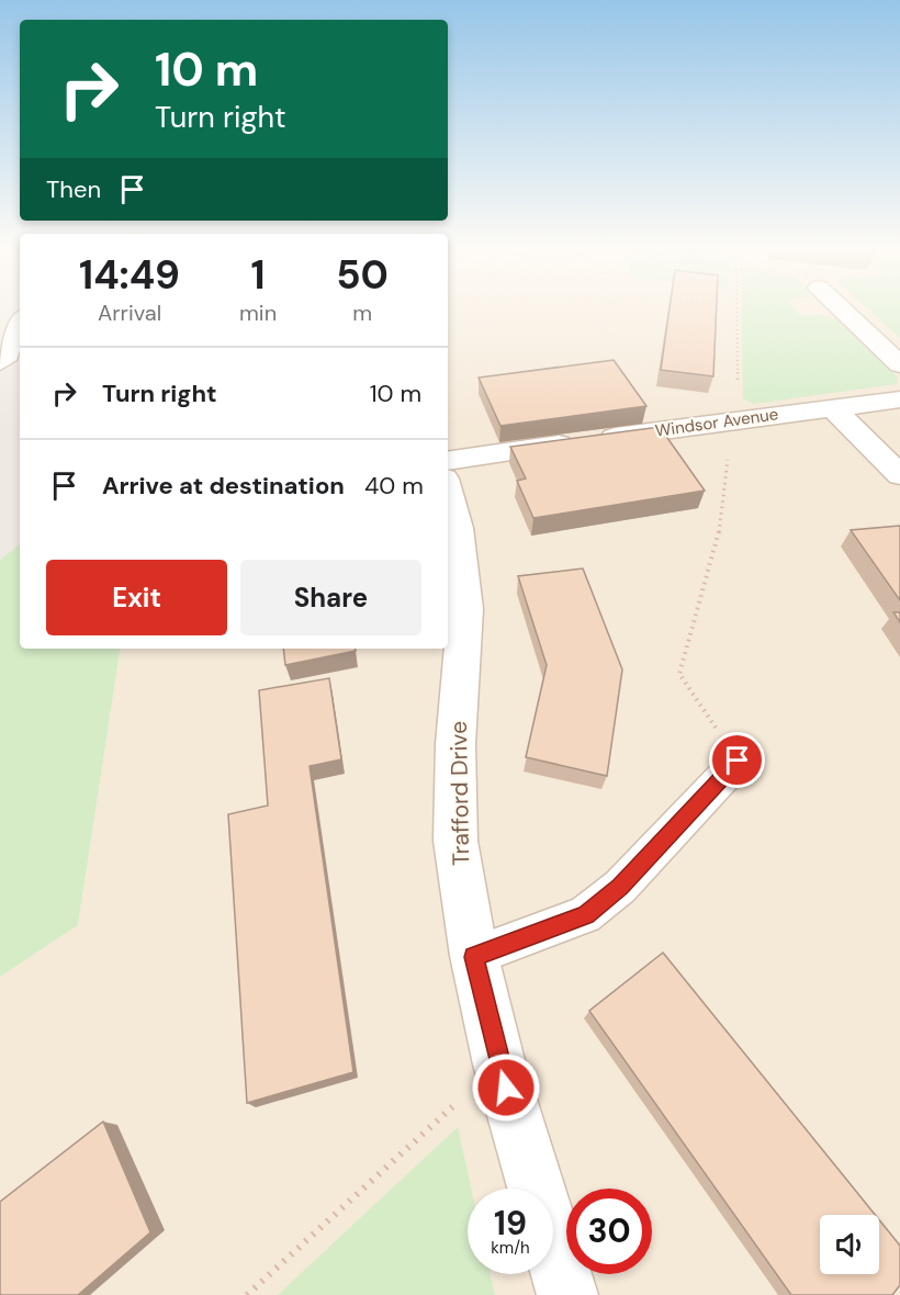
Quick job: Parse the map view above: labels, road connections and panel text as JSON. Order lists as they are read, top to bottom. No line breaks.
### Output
{"streets":{"street":["Windsor Avenue","Trafford Drive"]},"page":{"turn":["10 m","Turn right"],"then":"Then","eta":["14:49","Arrival","1","min","50","m"],"list":[{"name":"Turn right","value":"10 m"},{"name":"Arrive at destination","value":"40 m"}],"buttons":["Exit","Share"],"speed":"19 km/h","limit":"30"}}
